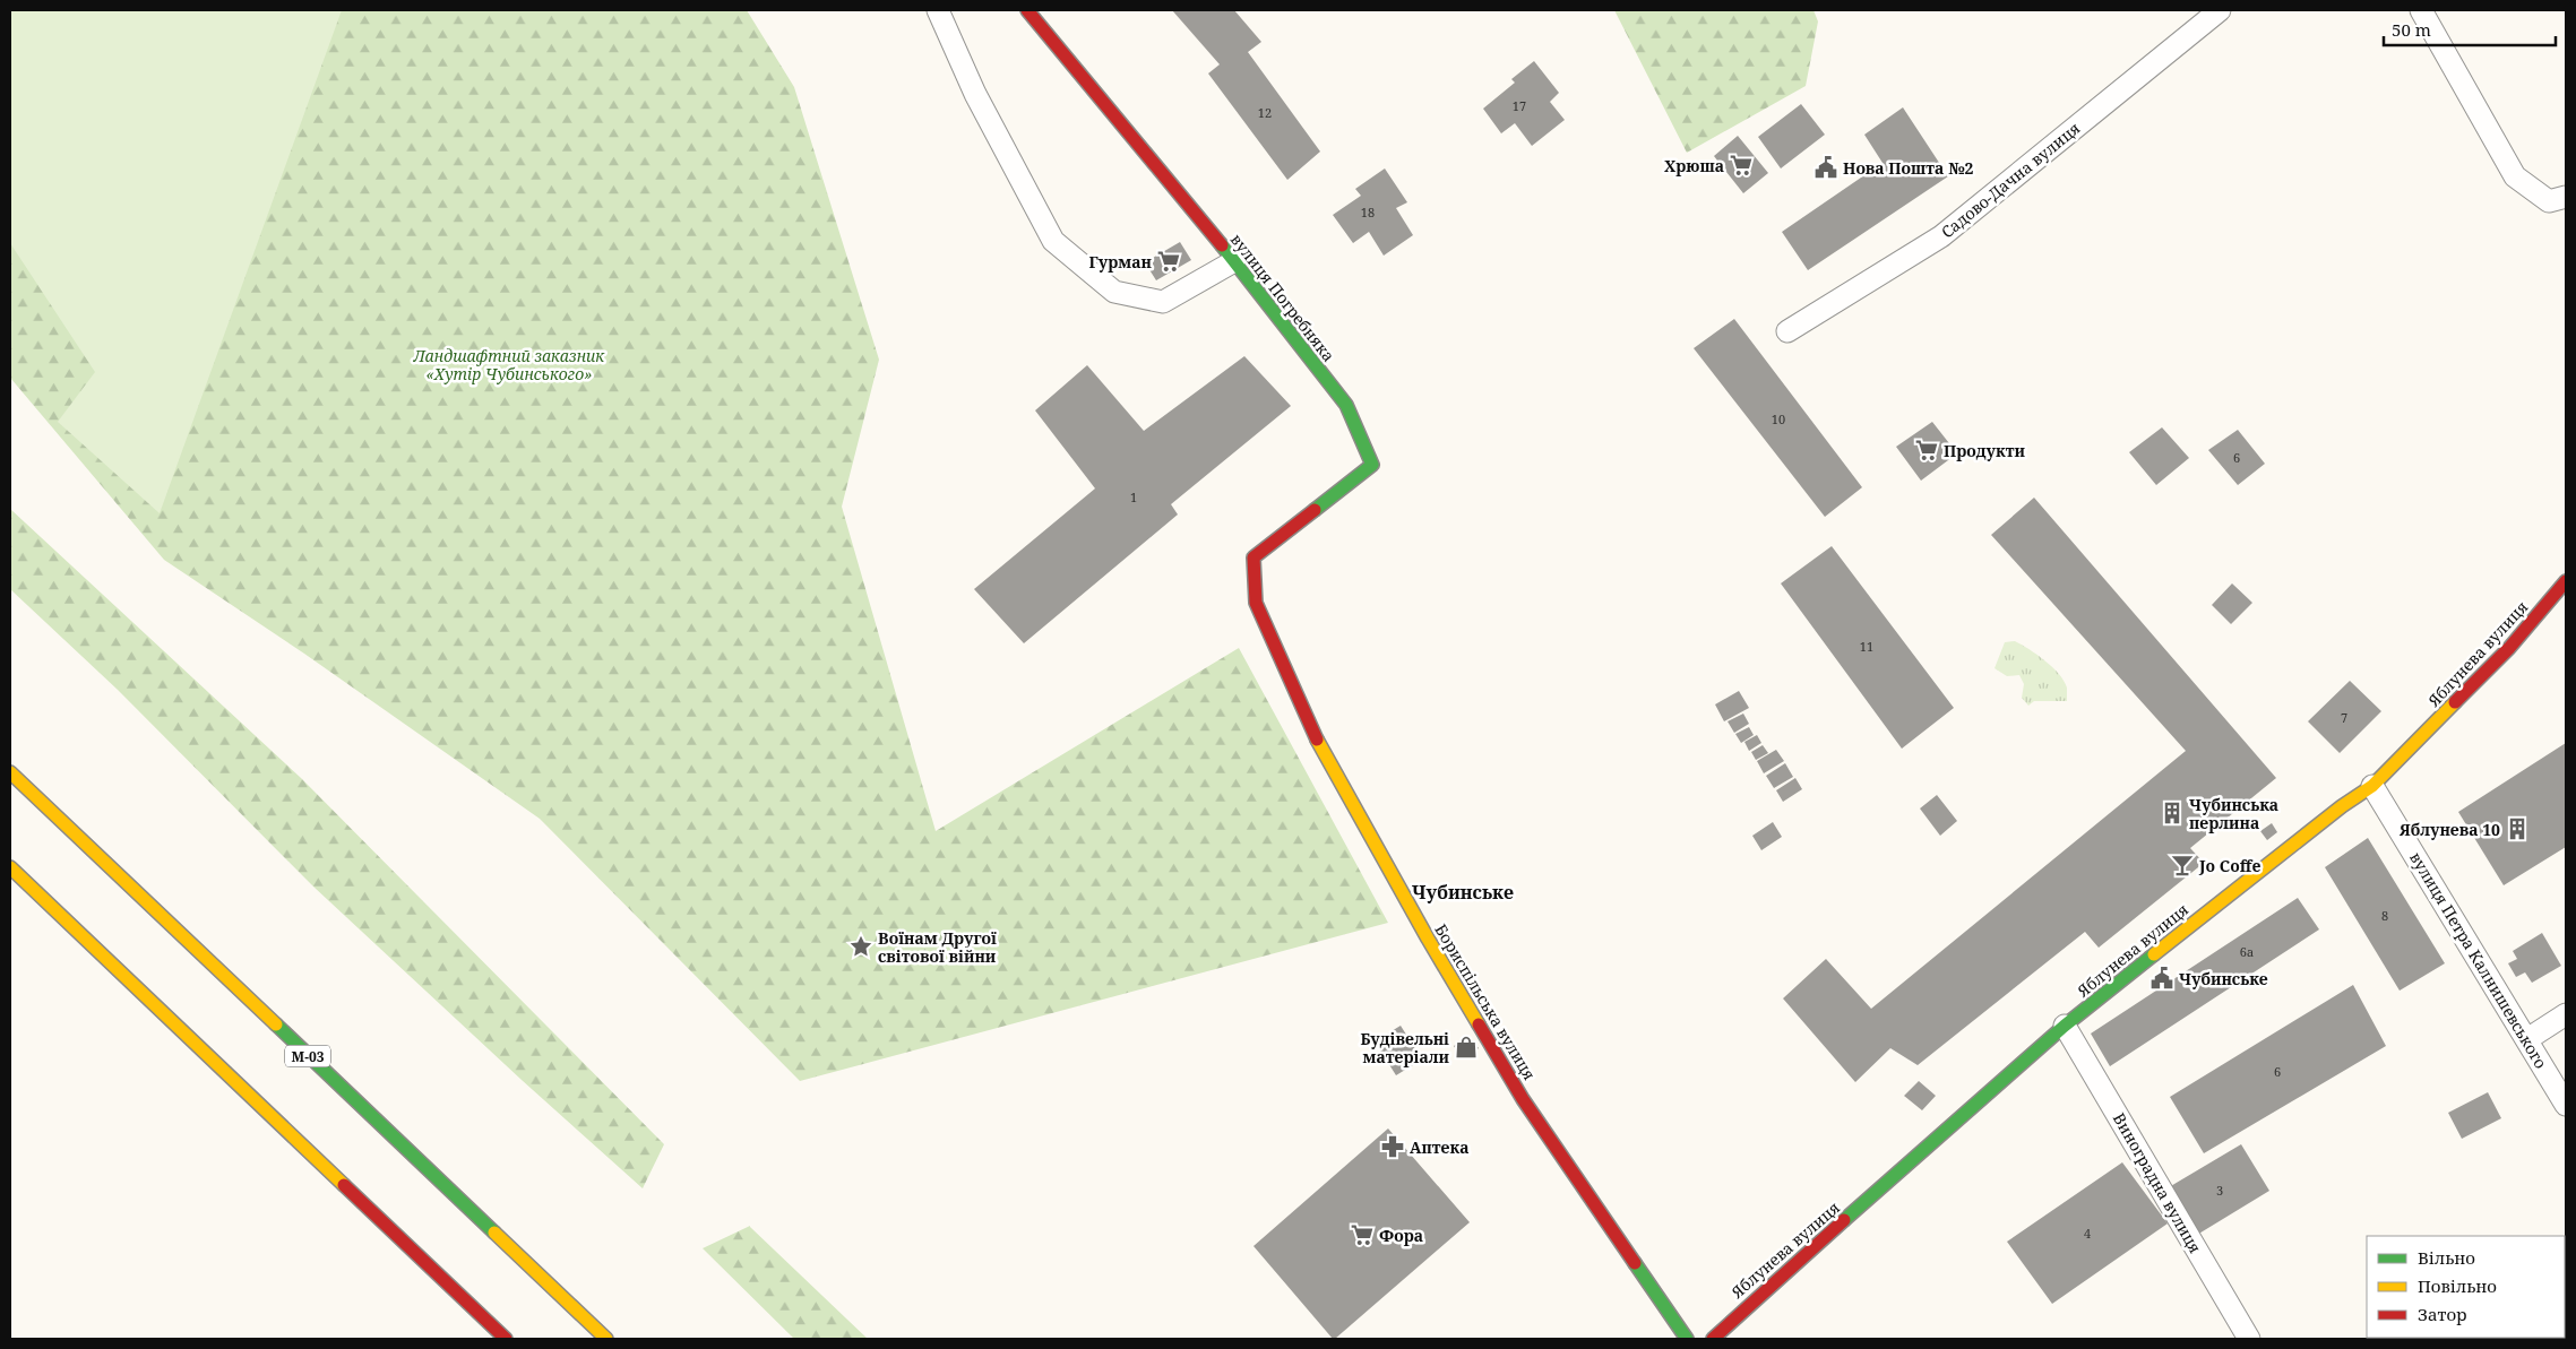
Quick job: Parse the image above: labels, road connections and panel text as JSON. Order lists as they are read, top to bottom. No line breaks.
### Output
{"streets":{"main road":["вулиця Погребняка","Яблунева вулиця","Бориспільська вулиця","М-03"],"street":["Садово-Дачна вулиця","вулиця Петра Калнишевського","Виноградна вулиця"]},"crossings":[["вулиця Погребняка","Бориспільська вулиця"],["Яблунева вулиця","вулиця Петра Калнишевського"],["Яблунева вулиця","Виноградна вулиця"]],"districts":["Чубинське"],"parks":["Ландшафтний заказник «Хутір Чубинського»"],"places":{"supermarket":["Хрюша","Гурман","Продукти","Фора"],"public building":["Нова Пошта №2","Чубинське"],"building":["Чубинська перлина","Яблунева 10"],"bar":["Jo Coffe"],"place":["Воїнам Другої світової війни"],"shop":["Будівельні матеріали"],"pharmacy":["Аптека"]},"house_numbers":["17","12","18","10","6","1","11","7","8","6а","6","3","4"],"legend":["Вільно","Повільно","Затор"],"scale_bar":"50 m"}
